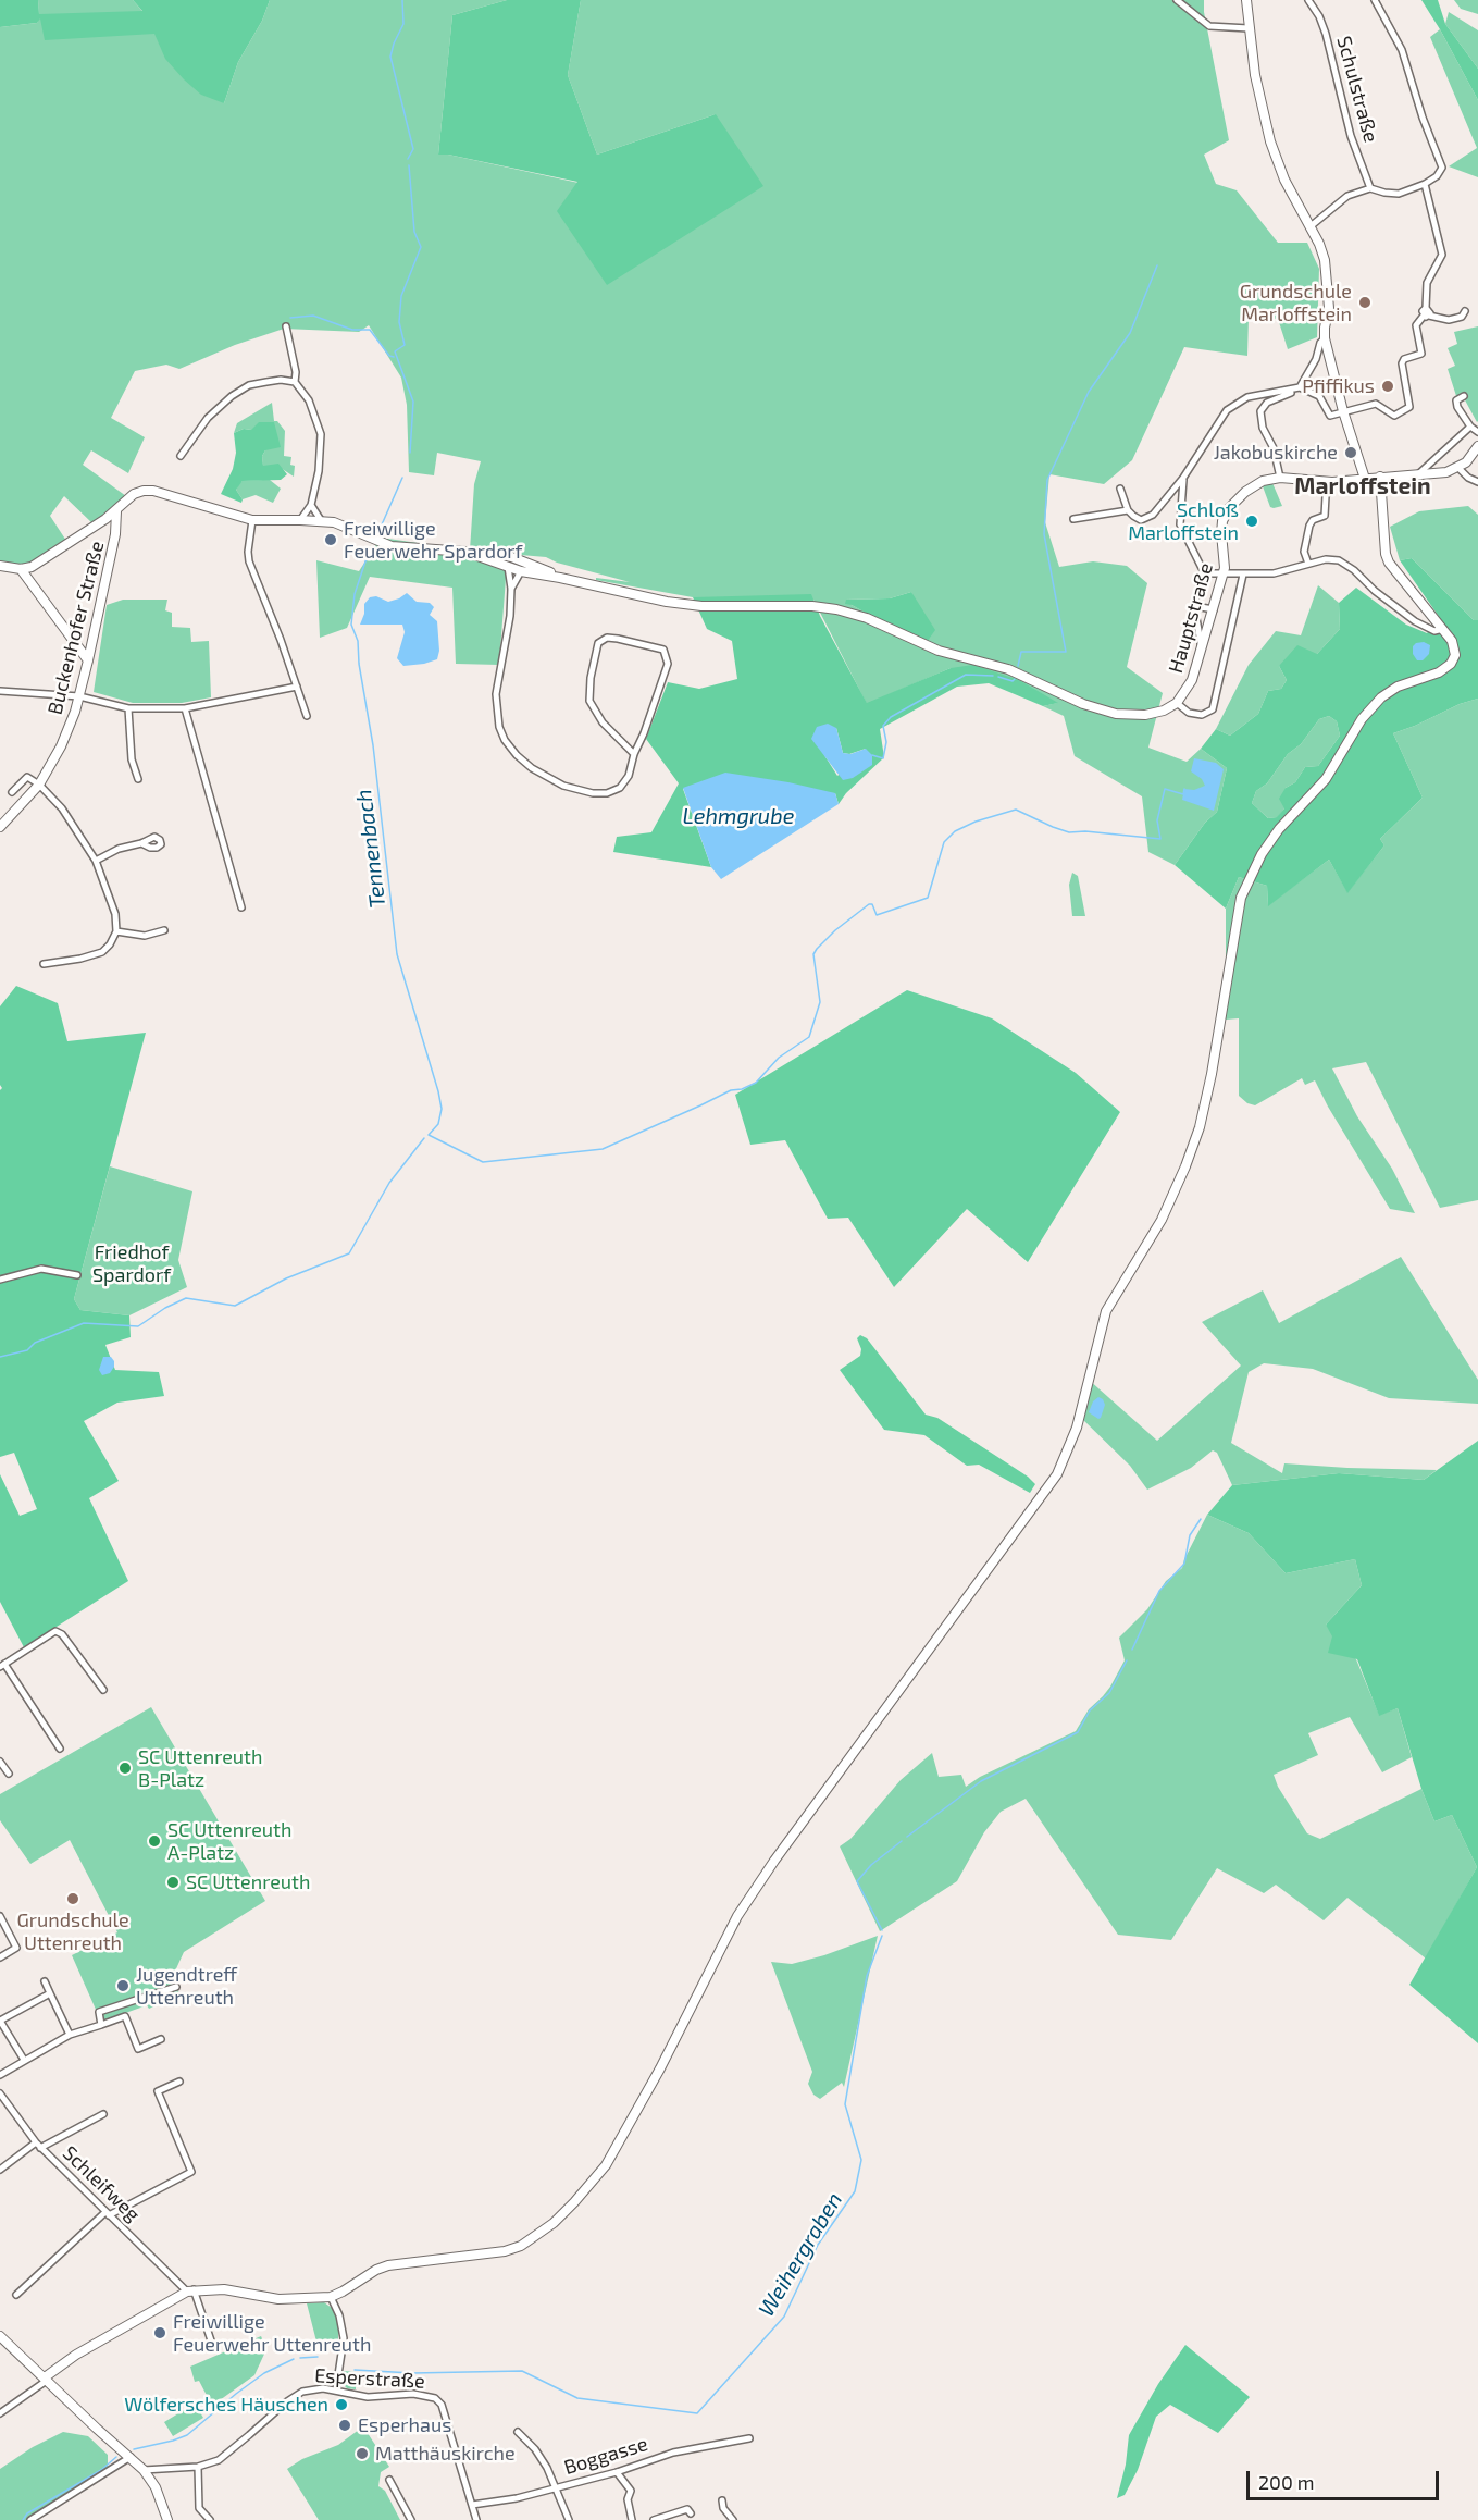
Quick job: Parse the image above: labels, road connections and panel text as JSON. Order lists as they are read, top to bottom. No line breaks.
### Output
{"streets":{"street":["Schulstraße","Hauptstraße","Buckenhofer Straße","Schleifweg","Esperstraße","Boggasse"]},"crossings":[["Esperstraße","Boggasse"]],"districts":["Marloffstein"],"water":["Lehmgrube","Tennenbach","Weihergraben"],"parks":["Friedhof Spardorf"],"places":["Grundschule Marloffstein","Pfiffikus","Jakobuskirche","Schloß Marloffstein","Freiwillige Feuerwehr Spardorf","SC Uttenreuth B-Platz","SC Uttenreuth A-Platz","SC Uttenreuth","Grundschule Uttenreuth","Jugendtreff Uttenreuth","Freiwillige Feuerwehr Uttenreuth","Wölfersches Häuschen","Esperhaus","Matthäuskirche"],"scale_bar":"200 m"}
